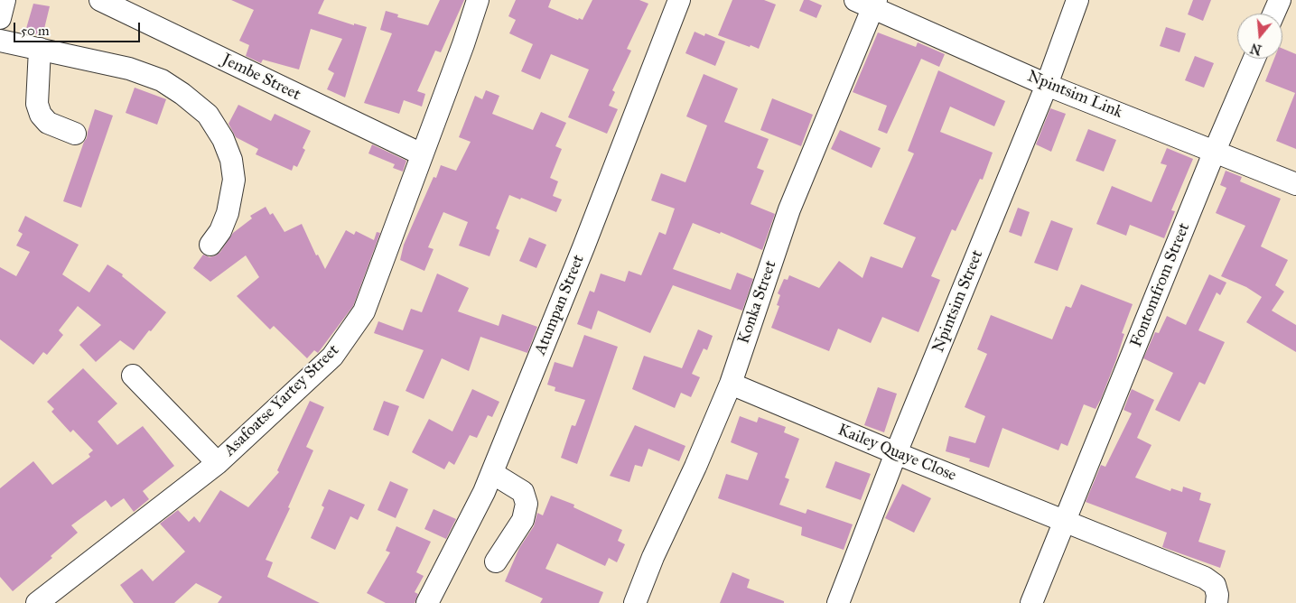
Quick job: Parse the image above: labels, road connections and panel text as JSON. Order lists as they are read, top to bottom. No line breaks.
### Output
{"streets":{"street":["Jembe Street","Npintsim Link","Fontomfrom Street","Npintsim Street","Konka Street","Atumpan Street","Asafoatse Yartey Street","Kailey Quaye Close"]},"crossings":[["Jembe Street","Asafoatse Yartey Street"],["Npintsim Link","Fontomfrom Street"],["Npintsim Link","Npintsim Street"],["Npintsim Link","Konka Street"],["Fontomfrom Street","Kailey Quaye Close"],["Npintsim Street","Kailey Quaye Close"],["Konka Street","Kailey Quaye Close"]],"scale_bar":"50 m","north":"bottom"}
